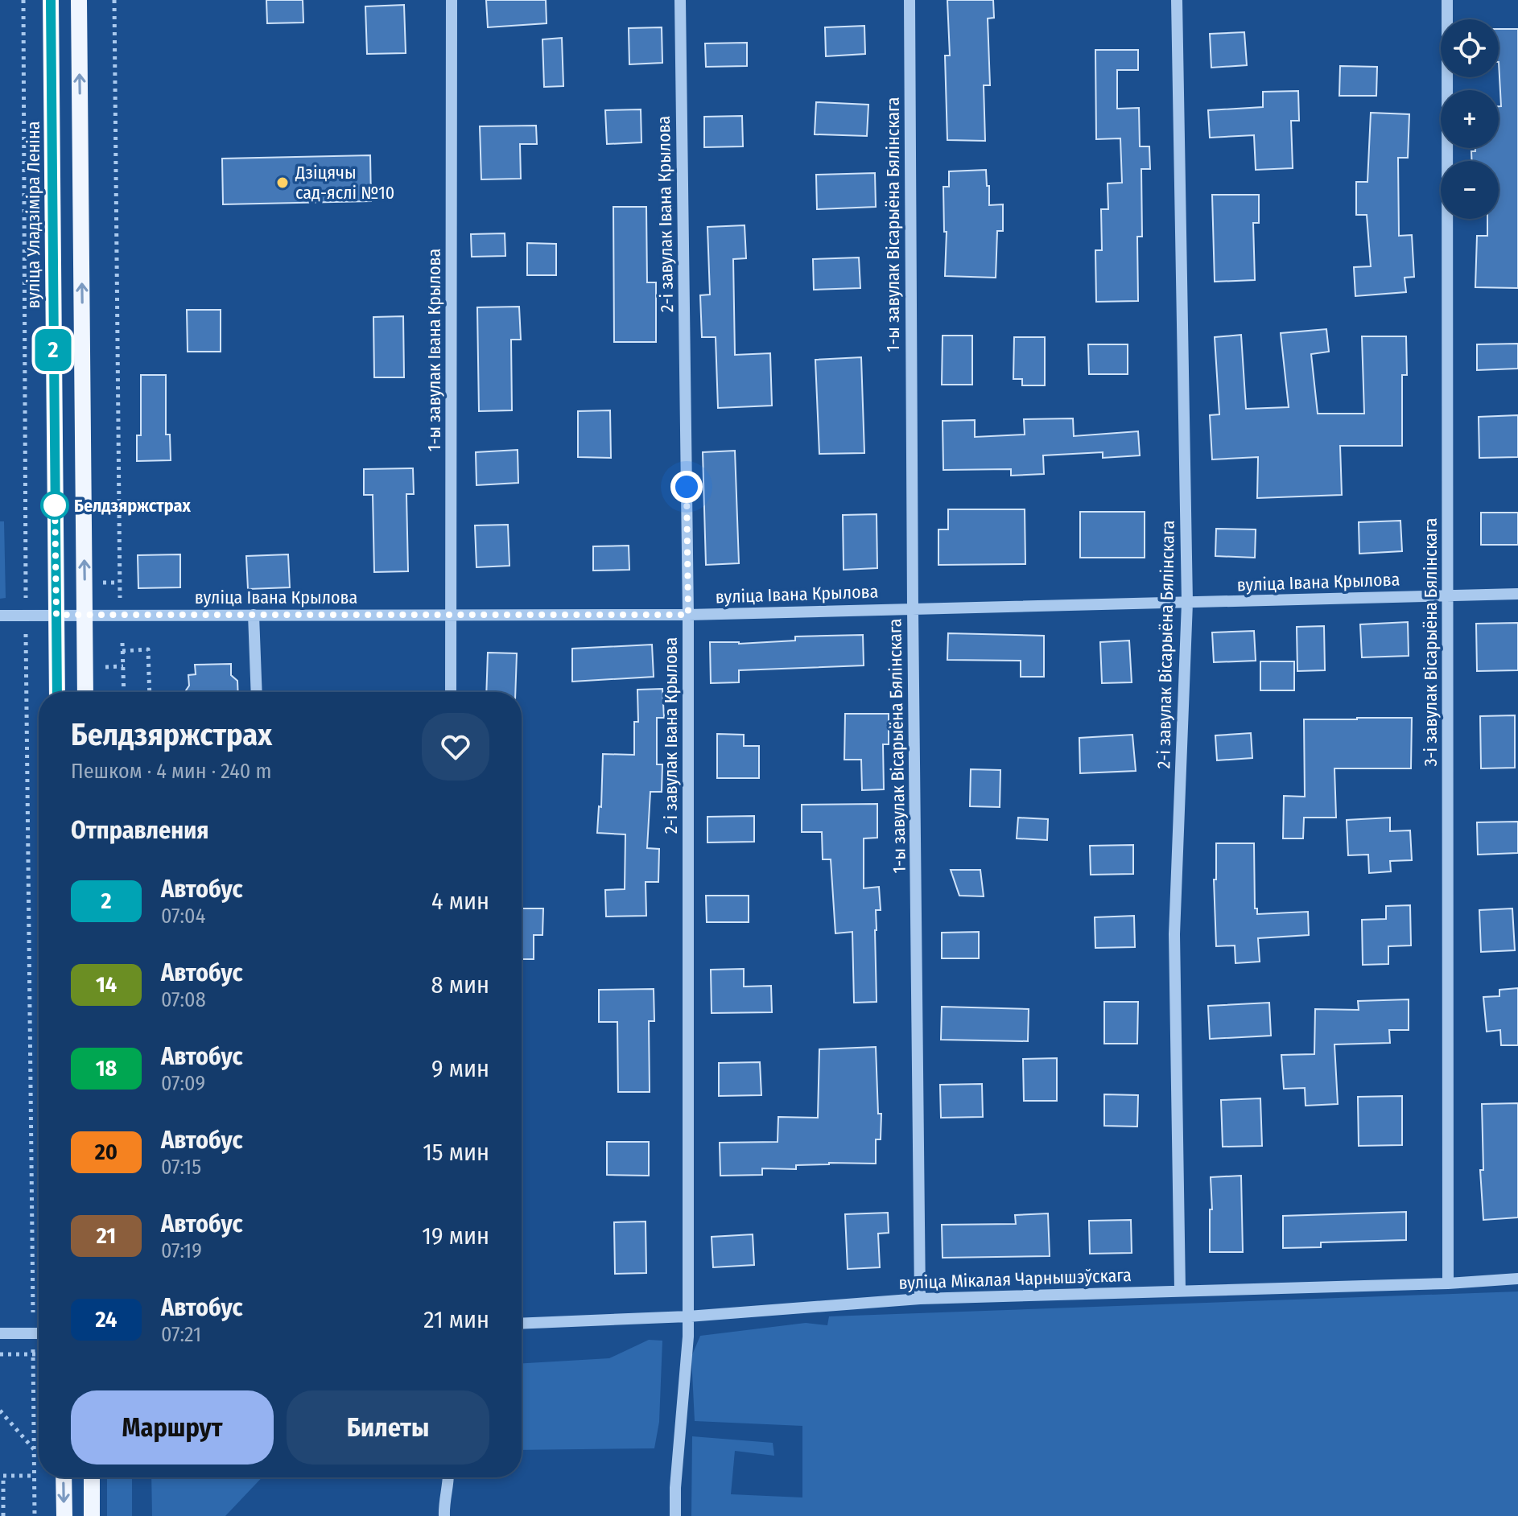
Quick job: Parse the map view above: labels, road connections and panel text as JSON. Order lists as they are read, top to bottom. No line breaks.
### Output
{"streets":{"main road":["вуліца Уладзіміра Леніна"],"street":["2-і завулак Івана Крылова","1-ы завулак Вісарыёна Бялінскага","1-ы завулак Івана Крылова","вуліца Івана Крылова","3-і завулак Вісарыёна Бялінскага","2-і завулак Вісарыёна Бялінскага","вуліца Мікалая Чарнышэўскага"]},"crossings":[["2-і завулак Івана Крылова","вуліца Івана Крылова"],["2-і завулак Івана Крылова","вуліца Мікалая Чарнышэўскага"],["вуліца Уладзіміра Леніна","вуліца Івана Крылова"],["1-ы завулак Вісарыёна Бялінскага","вуліца Івана Крылова"],["1-ы завулак Вісарыёна Бялінскага","вуліца Мікалая Чарнышэўскага"],["1-ы завулак Івана Крылова","вуліца Івана Крылова"],["вуліца Івана Крылова","3-і завулак Вісарыёна Бялінскага"],["вуліца Івана Крылова","2-і завулак Вісарыёна Бялінскага"],["3-і завулак Вісарыёна Бялінскага","вуліца Мікалая Чарнышэўскага"],["2-і завулак Вісарыёна Бялінскага","вуліца Мікалая Чарнышэўскага"]],"places":["Дзіцячы сад-яслі №10","Белдзяржстрах"],"lines":["bus line 2"],"page":{"on_map":"2","map_buttons":["+","−"],"heading":[["Белдзяржстрах","Пешком · 4 мин · 240 m"],"Отправления"],"list":[{"mark":"2","name":"Автобус","note":"07:04","value":"4 мин"},{"mark":"14","name":"Автобус","note":"07:08","value":"8 мин"},{"mark":"18","name":"Автобус","note":"07:09","value":"9 мин"},{"mark":"20","name":"Автобус","note":"07:15","value":"15 мин"},{"mark":"21","name":"Автобус","note":"07:19","value":"19 мин"},{"mark":"24","name":"Автобус","note":"07:21","value":"21 мин"}],"buttons":["Маршрут","Билеты"]}}
